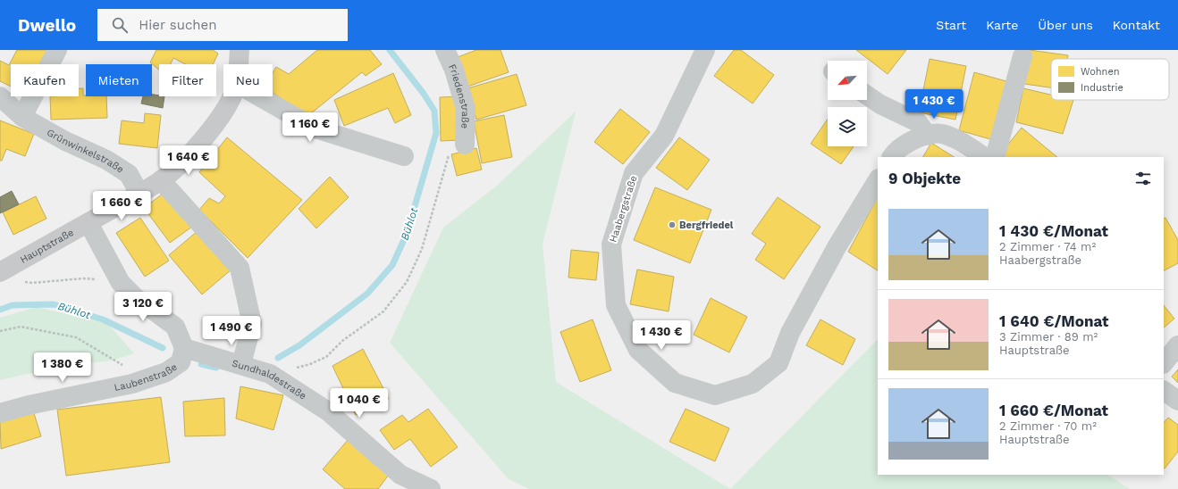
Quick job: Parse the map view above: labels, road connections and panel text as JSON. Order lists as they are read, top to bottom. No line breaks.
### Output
{"streets":{"main road":["Hauptstraße"],"street":["Friedenstraße","Grünwinkelstraße","Haabergstraße","Laubenstraße","Sundhaldestraße"]},"crossings":[["Grünwinkelstraße","Hauptstraße"],["Laubenstraße","Sundhaldestraße"]],"water":["Bühlot"],"places":["Bergfriedel"],"legend":["Wohnen","Industrie"],"north":"bottom left","page":{"header":"Dwello","search":"Hier suchen","nav":["Start","Karte","Über uns","Kontakt"],"chip":["Kaufen","Mieten","Filter","Neu"],"price":["1 430 €","1 160 €","1 640 €","1 660 €","3 120 €","1 490 €","1 430 €","1 380 €","1 040 €"],"heading":"9 Objekte","list":[{"name":"1 430 €/Monat","note":"2 Zimmer · 74 m² · Haabergstraße"},{"name":"1 640 €/Monat","note":"3 Zimmer · 89 m² · Hauptstraße"},{"name":"1 660 €/Monat","note":"2 Zimmer · 70 m² · Hauptstraße"}]}}
